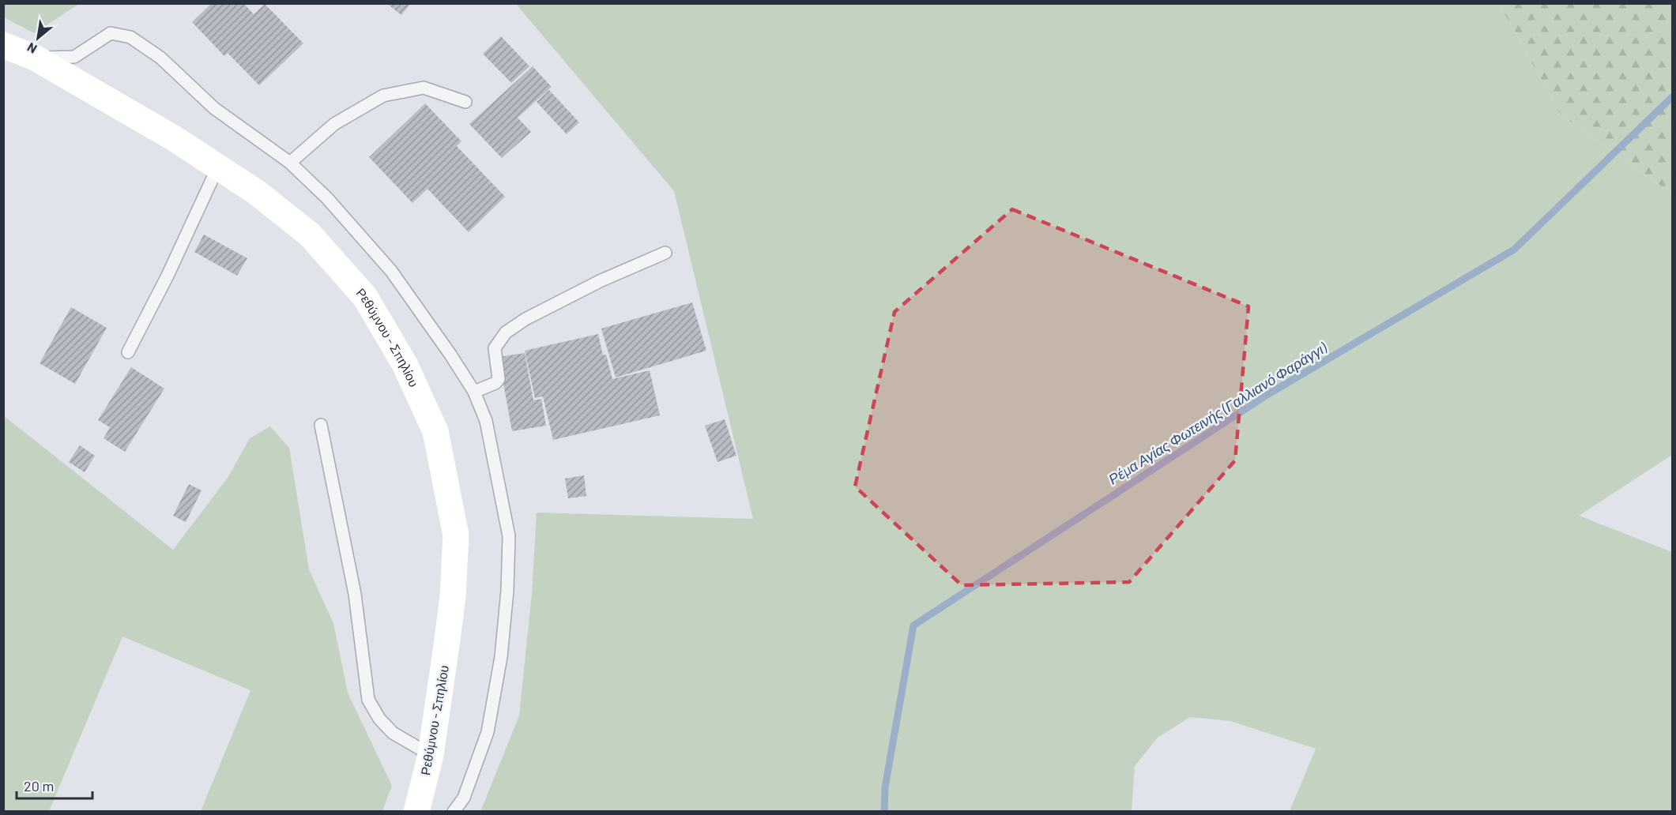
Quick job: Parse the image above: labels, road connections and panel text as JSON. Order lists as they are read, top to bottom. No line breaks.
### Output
{"streets":{"main road":["Ρεθύμνου - Σπηλίου"]},"water":["Ρέμα Αγίας Φωτεινής (Γαλλιανό Φαράγγι)"],"scale_bar":"20 m","north":"bottom left"}
